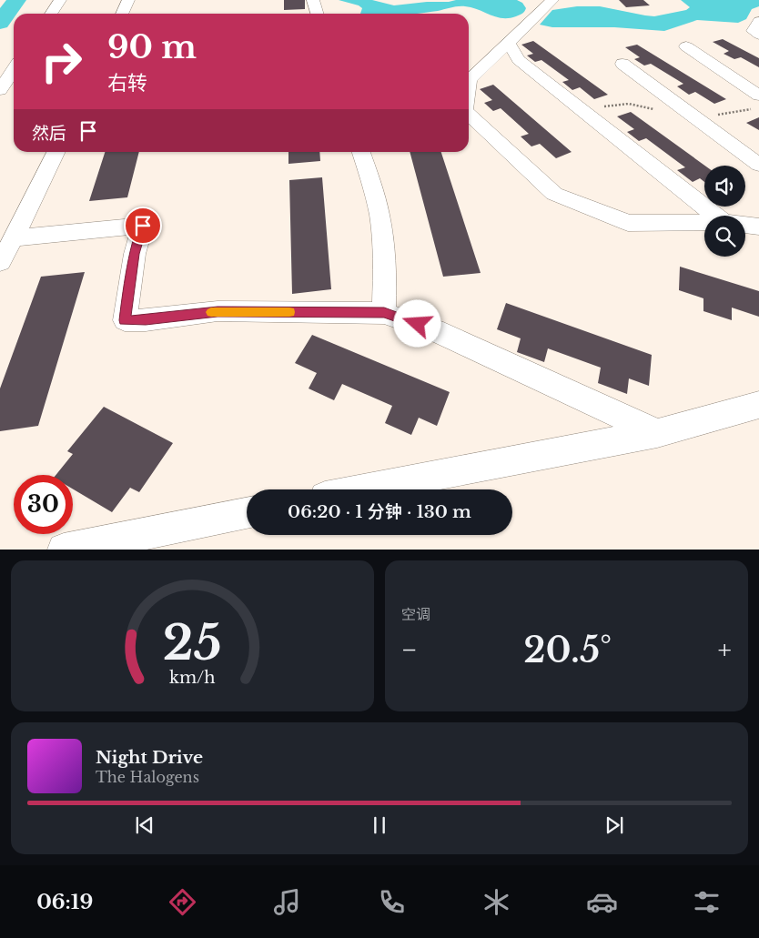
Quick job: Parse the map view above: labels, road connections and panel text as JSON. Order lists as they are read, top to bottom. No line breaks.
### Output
{"page":{"turn":["90 m","右转"],"then":"然后","limit":"30","trip":"06:20 · 1 分钟 · 130 m","tile":"空调","heat":["−","20.5°","+"],"song":["Night Drive","The Halogens"],"tabs":"06:19","gauge":["25","km/h"]}}
